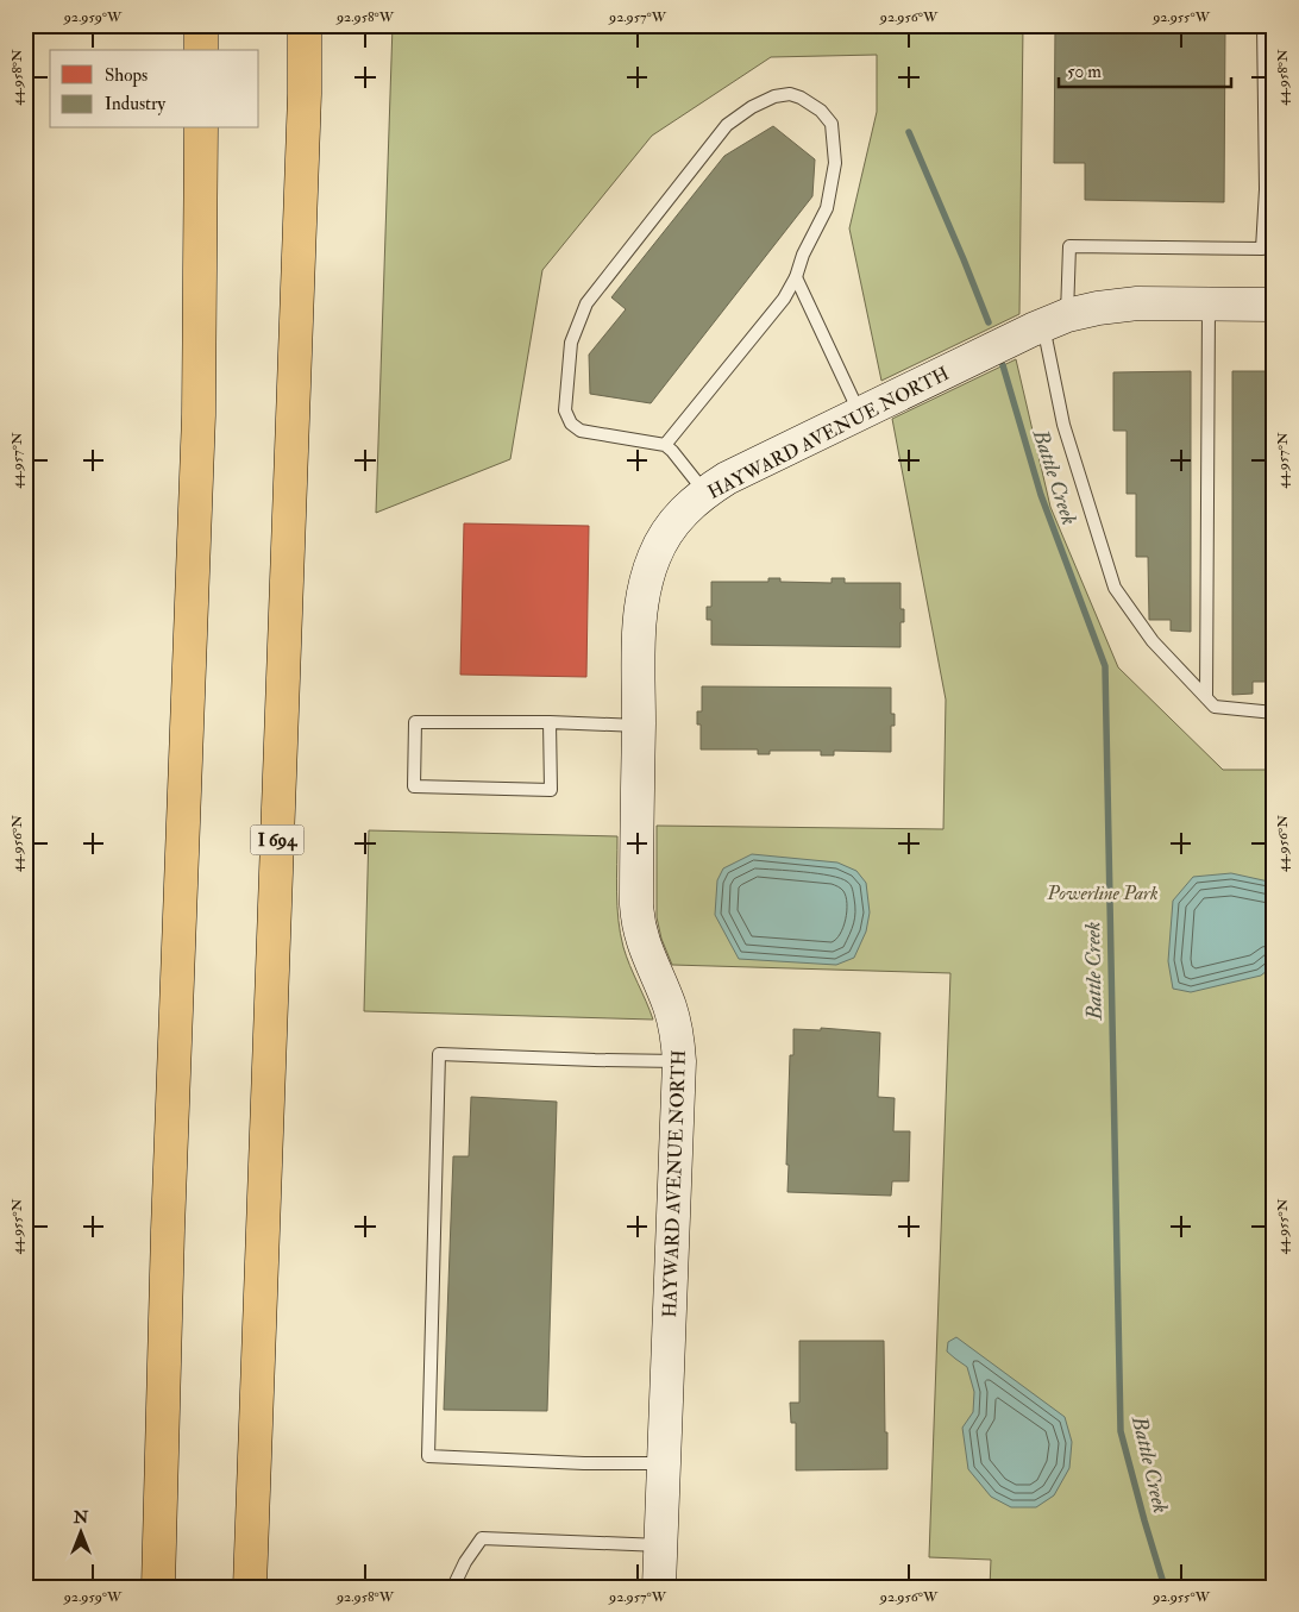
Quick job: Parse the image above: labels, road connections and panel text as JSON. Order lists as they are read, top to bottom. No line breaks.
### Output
{"streets":{"highway":["I 694"],"street":["HAYWARD AVENUE NORTH"]},"water":["Battle Creek"],"parks":["Powerline Park"],"legend":["Shops","Industry"],"scale_bar":"50 m","north":"top","coordinates":["92.959°W","92.958°W","92.957°W","92.956°W","92.955°W","44.958°N","44.957°N","44.956°N","44.955°N"]}
